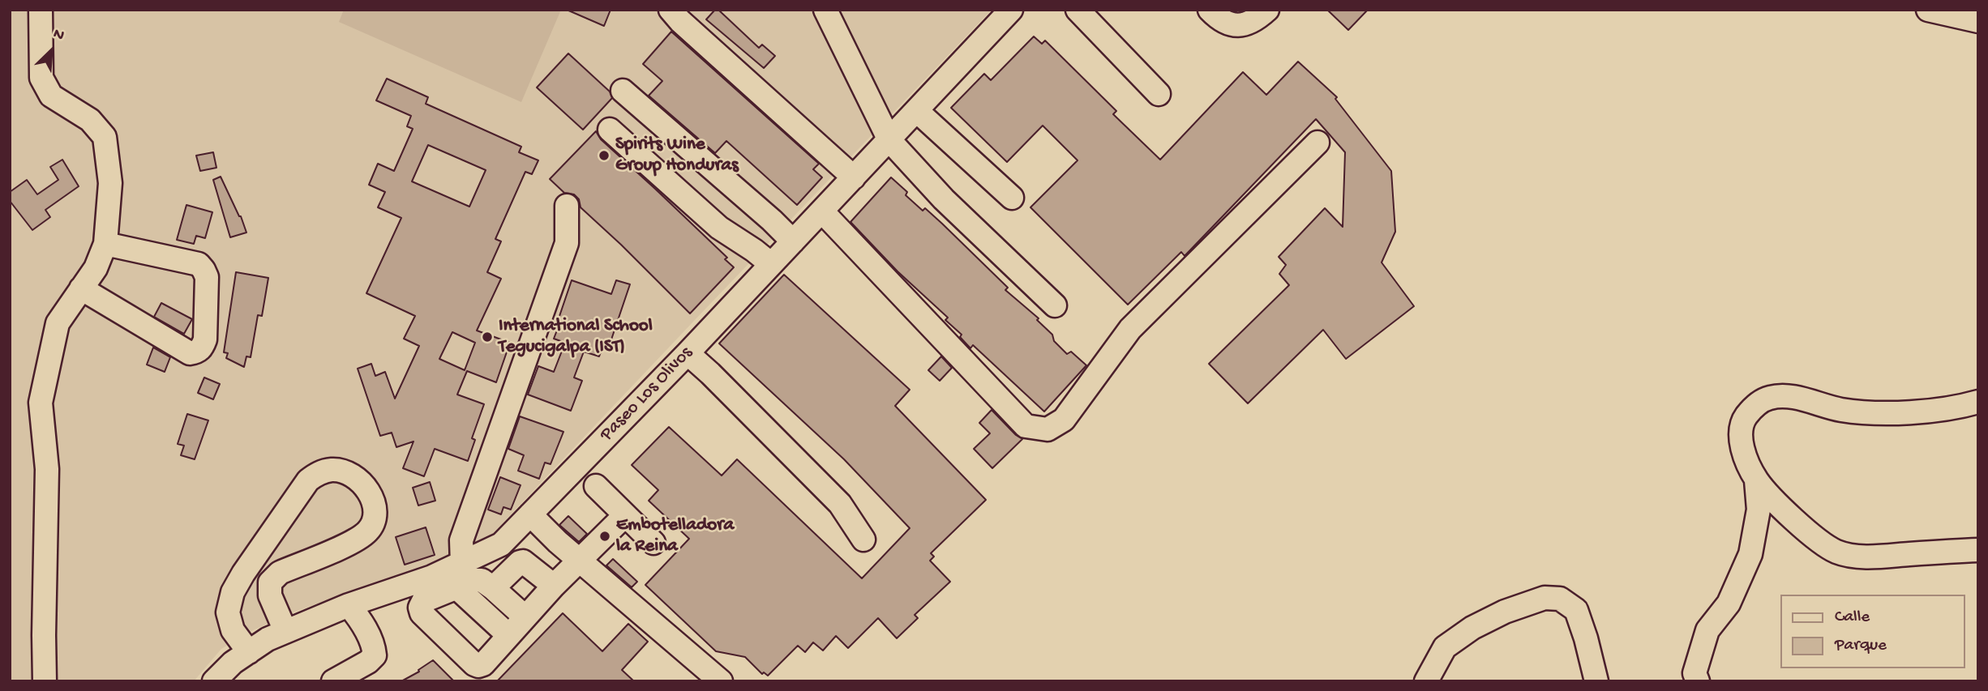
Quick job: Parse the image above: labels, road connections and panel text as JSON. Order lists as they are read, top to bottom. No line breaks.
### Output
{"streets":{"street":["Paseo Los Olivos"]},"places":["Spirits Wine Group Honduras","International School Tegucigalpa (IST)","Embotelladora la Reina"],"legend":["Calle","Parque"],"north":"top right"}
